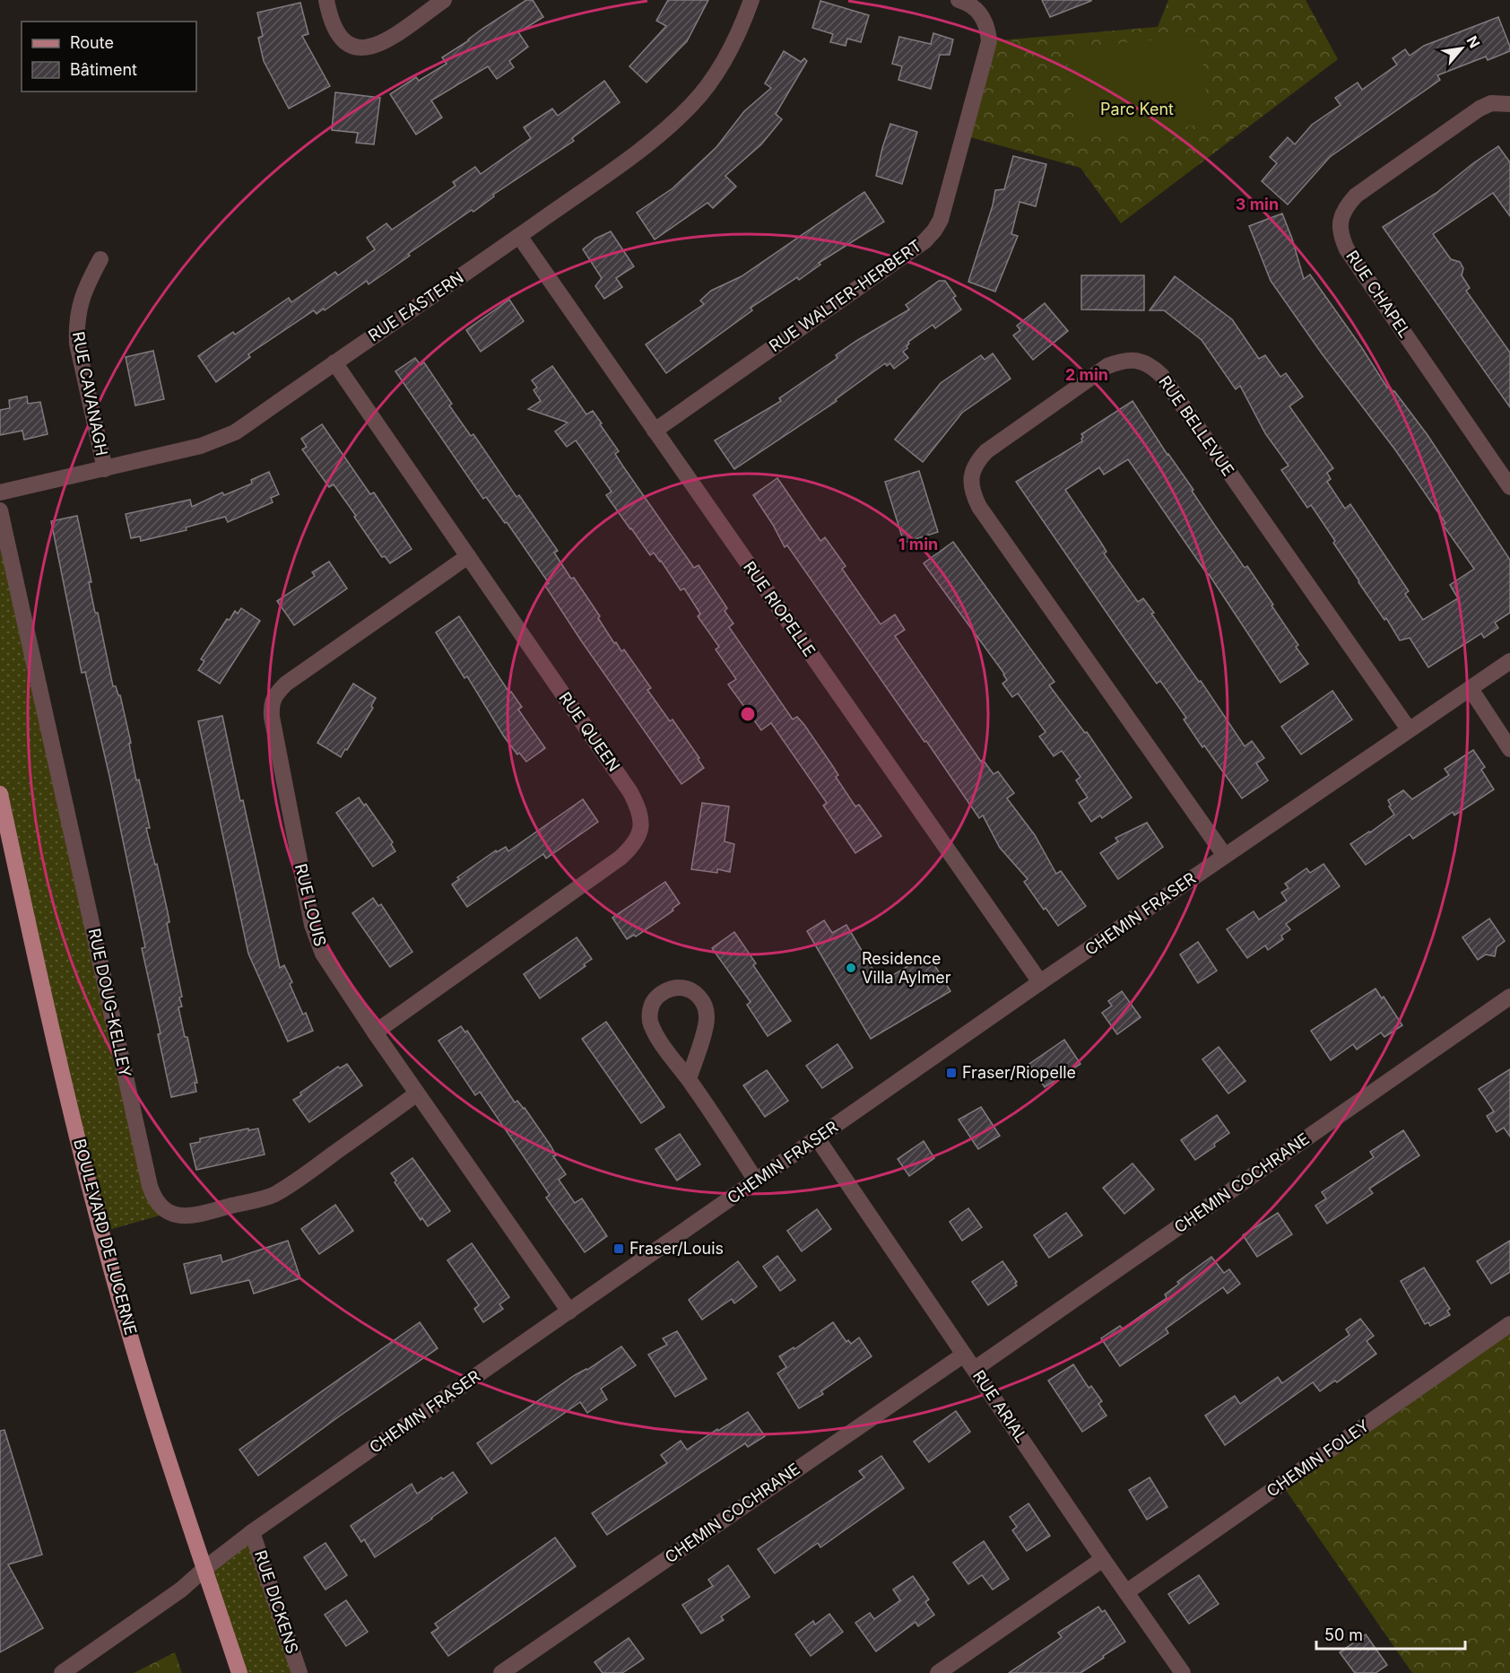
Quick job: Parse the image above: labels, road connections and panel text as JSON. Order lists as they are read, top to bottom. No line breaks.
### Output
{"streets":{"main road":["BOULEVARD DE LUCERNE"],"street":["RUE CHAPEL","RUE WALTER-HERBERT","RUE EASTERN","RUE CAVANAGH","RUE BELLEVUE","RUE RIOPELLE","RUE QUEEN","RUE LOUIS","CHEMIN FRASER","RUE DOUG-KELLEY","CHEMIN COCHRANE","RUE ARIAL","CHEMIN FOLEY","RUE DICKENS"]},"crossings":[["RUE WALTER-HERBERT","RUE RIOPELLE"],["RUE EASTERN","RUE CAVANAGH"],["RUE EASTERN","RUE RIOPELLE"],["RUE EASTERN","RUE QUEEN"],["RUE BELLEVUE","CHEMIN FRASER"],["RUE RIOPELLE","CHEMIN FRASER"],["RUE QUEEN","RUE LOUIS"],["RUE LOUIS","CHEMIN FRASER"],["RUE LOUIS","RUE DOUG-KELLEY"],["CHEMIN FRASER","BOULEVARD DE LUCERNE"],["CHEMIN FRASER","RUE ARIAL"],["CHEMIN FRASER","RUE DICKENS"],["CHEMIN COCHRANE","RUE ARIAL"],["RUE ARIAL","CHEMIN FOLEY"]],"parks":["Parc Kent"],"places":{"other":["Residence Villa Aylmer"],"transit":["Fraser/Riopelle","Fraser/Louis"]},"legend":["Route","Bâtiment"],"scale_bar":"50 m","north":"top right","rings":["3 min","2 min","1 min"]}
